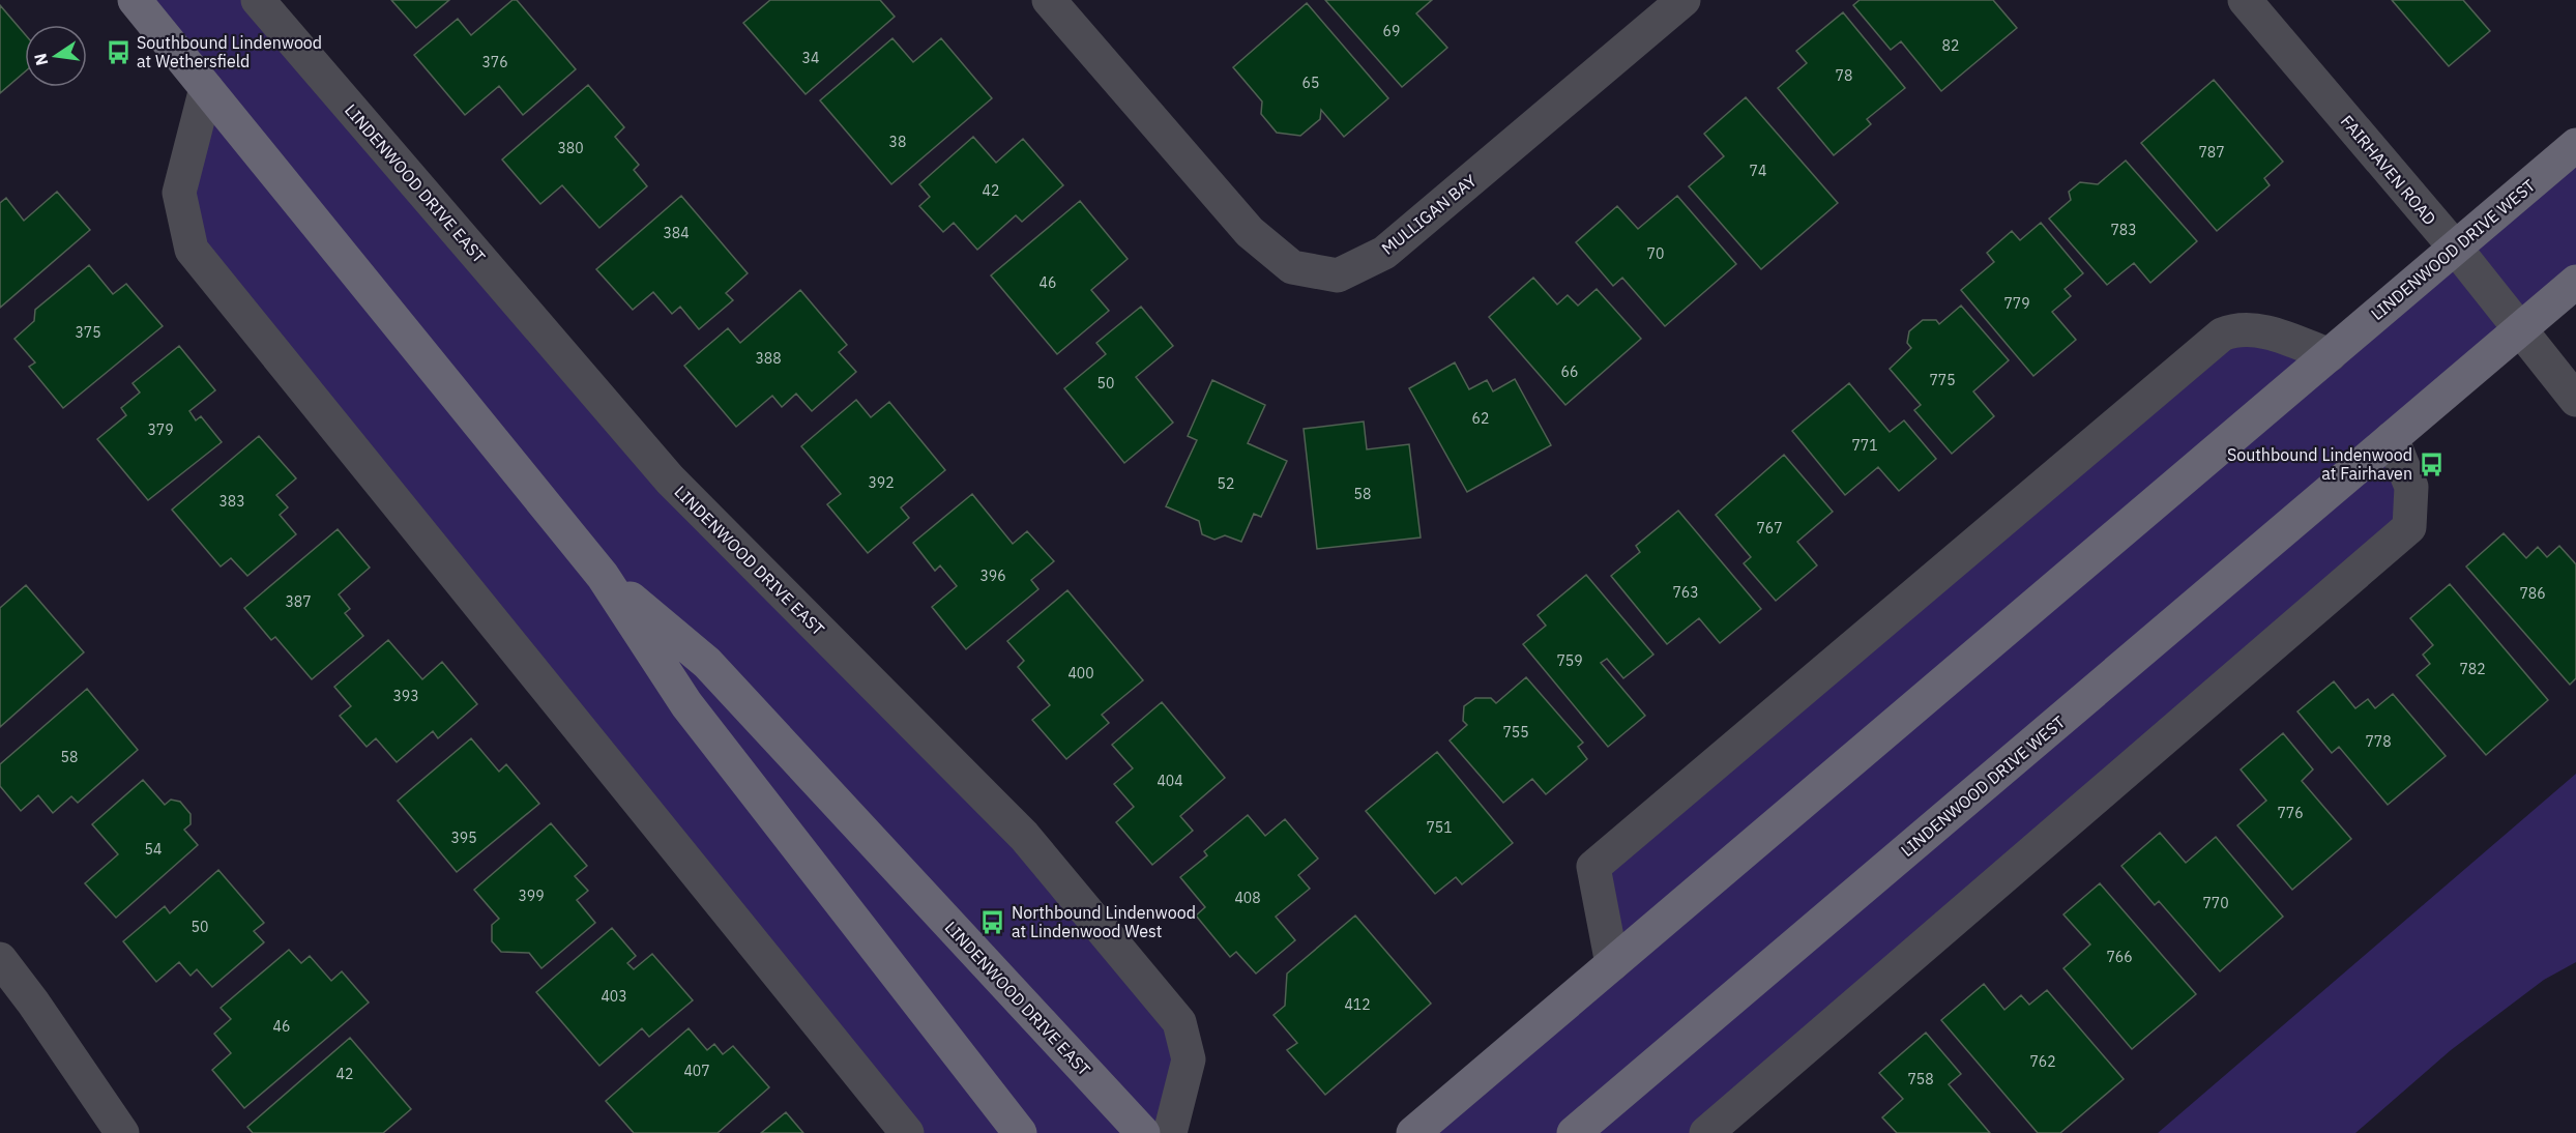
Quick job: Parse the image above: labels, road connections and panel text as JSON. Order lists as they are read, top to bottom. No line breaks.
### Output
{"streets":{"street":["FAIRHAVEN ROAD","LINDENWOOD DRIVE EAST","MULLIGAN BAY","LINDENWOOD DRIVE WEST"]},"crossings":[["FAIRHAVEN ROAD","LINDENWOOD DRIVE WEST"]],"places":{"bus stop":["Southbound Lindenwood at Wethersfield","Southbound Lindenwood at Fairhaven","Northbound Lindenwood at Lindenwood West"]},"house_numbers":["69","82","34","376","78","65","38","380","787","74","42","783","384","70","46","779","375","388","66","775","50","62","379","771","392","52","58","383","767","396","763","786","387","759","782","400","393","755","778","58","404","776","751","395","54","399","408","770","50","766","403","412","46","762","407","42","758"],"north":"left"}
